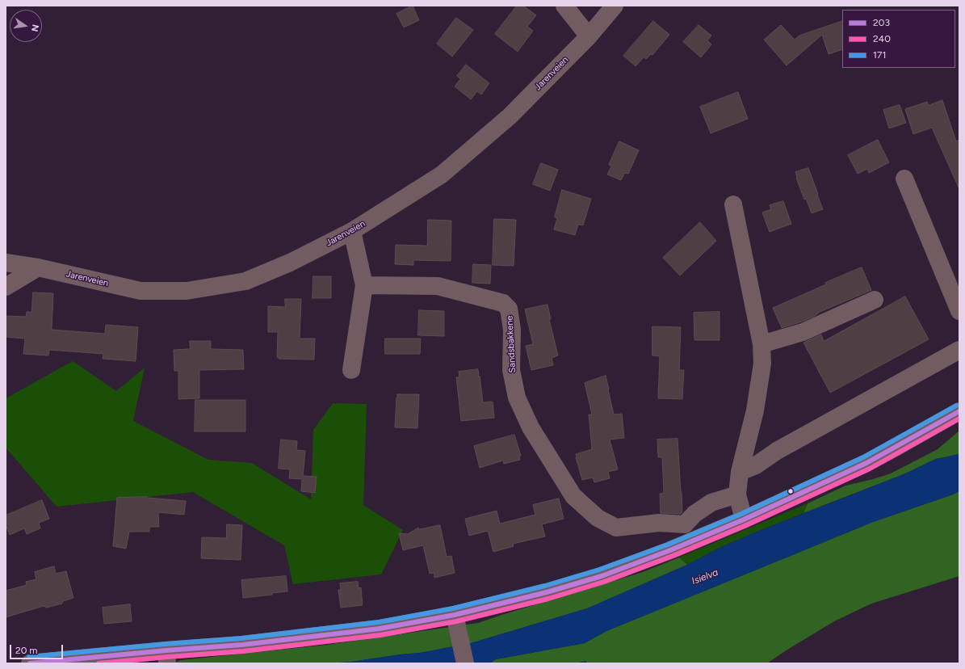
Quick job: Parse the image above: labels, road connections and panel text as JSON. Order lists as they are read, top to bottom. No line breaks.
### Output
{"streets":{"street":["Jarenveien","Sandsbakkene"]},"water":["Isielva"],"lines":["transit line 171","transit line 203","transit line 240"],"legend":["203","240","171"],"scale_bar":"20 m","north":"right"}
